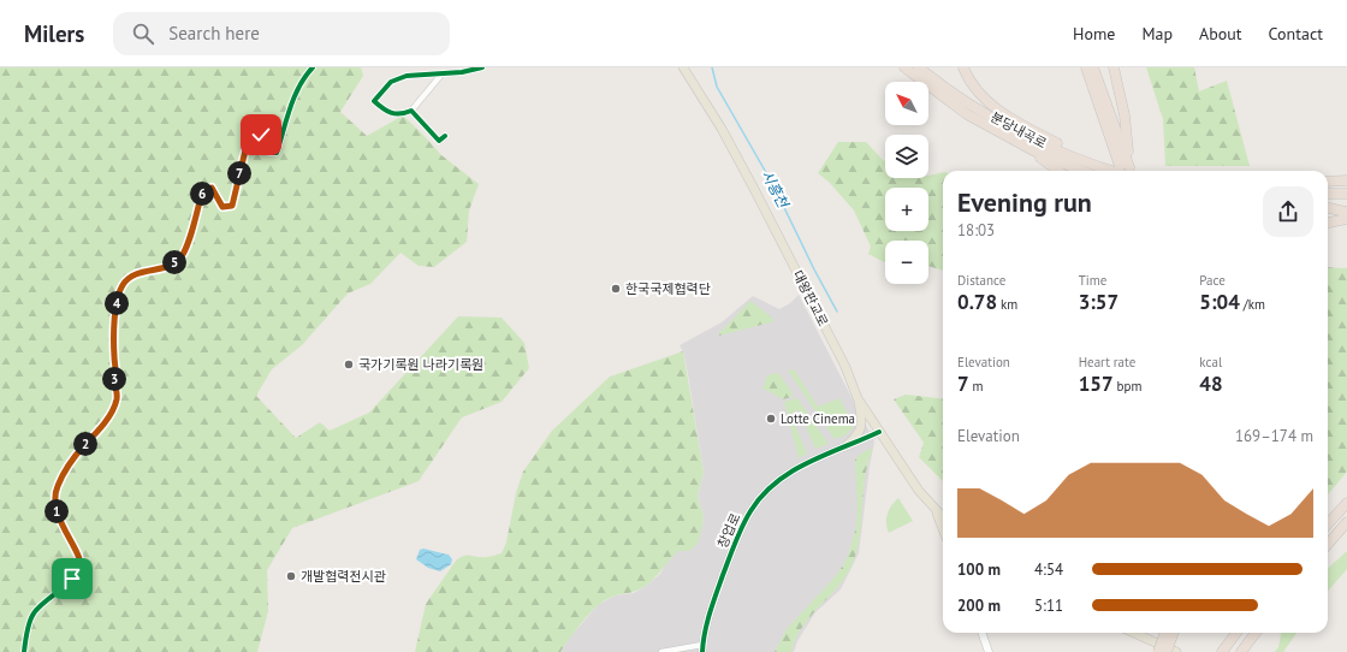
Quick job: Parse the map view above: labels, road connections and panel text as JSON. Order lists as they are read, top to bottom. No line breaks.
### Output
{"streets":{"highway":["분당내곡로"],"main road":["대왕판교로"],"street":["창업로"]},"crossings":[["대왕판교로","창업로"]],"water":["시흥천"],"places":["한국국제협력단","국가기록원 나라기록원","Lotte Cinema","개발협력전시관"],"north":"top left","page":{"header":"Milers","search":"Search here","nav":["Home","Map","About","Contact"],"map_buttons":["+","−"],"pins":["7","6","5","4","3","2","1"],"heading":["Evening run","18:03"],"stats":[["Distance","0.78 km"],["Time","3:57"],["Pace","5:04 /km"],["Elevation","7 m"],["Heart rate","157 bpm"],["kcal","48"]],"chart":["Elevation","169–174 m"],"list":[{"name":"100 m","note":"4:54"},{"name":"200 m","note":"5:11"}]}}
